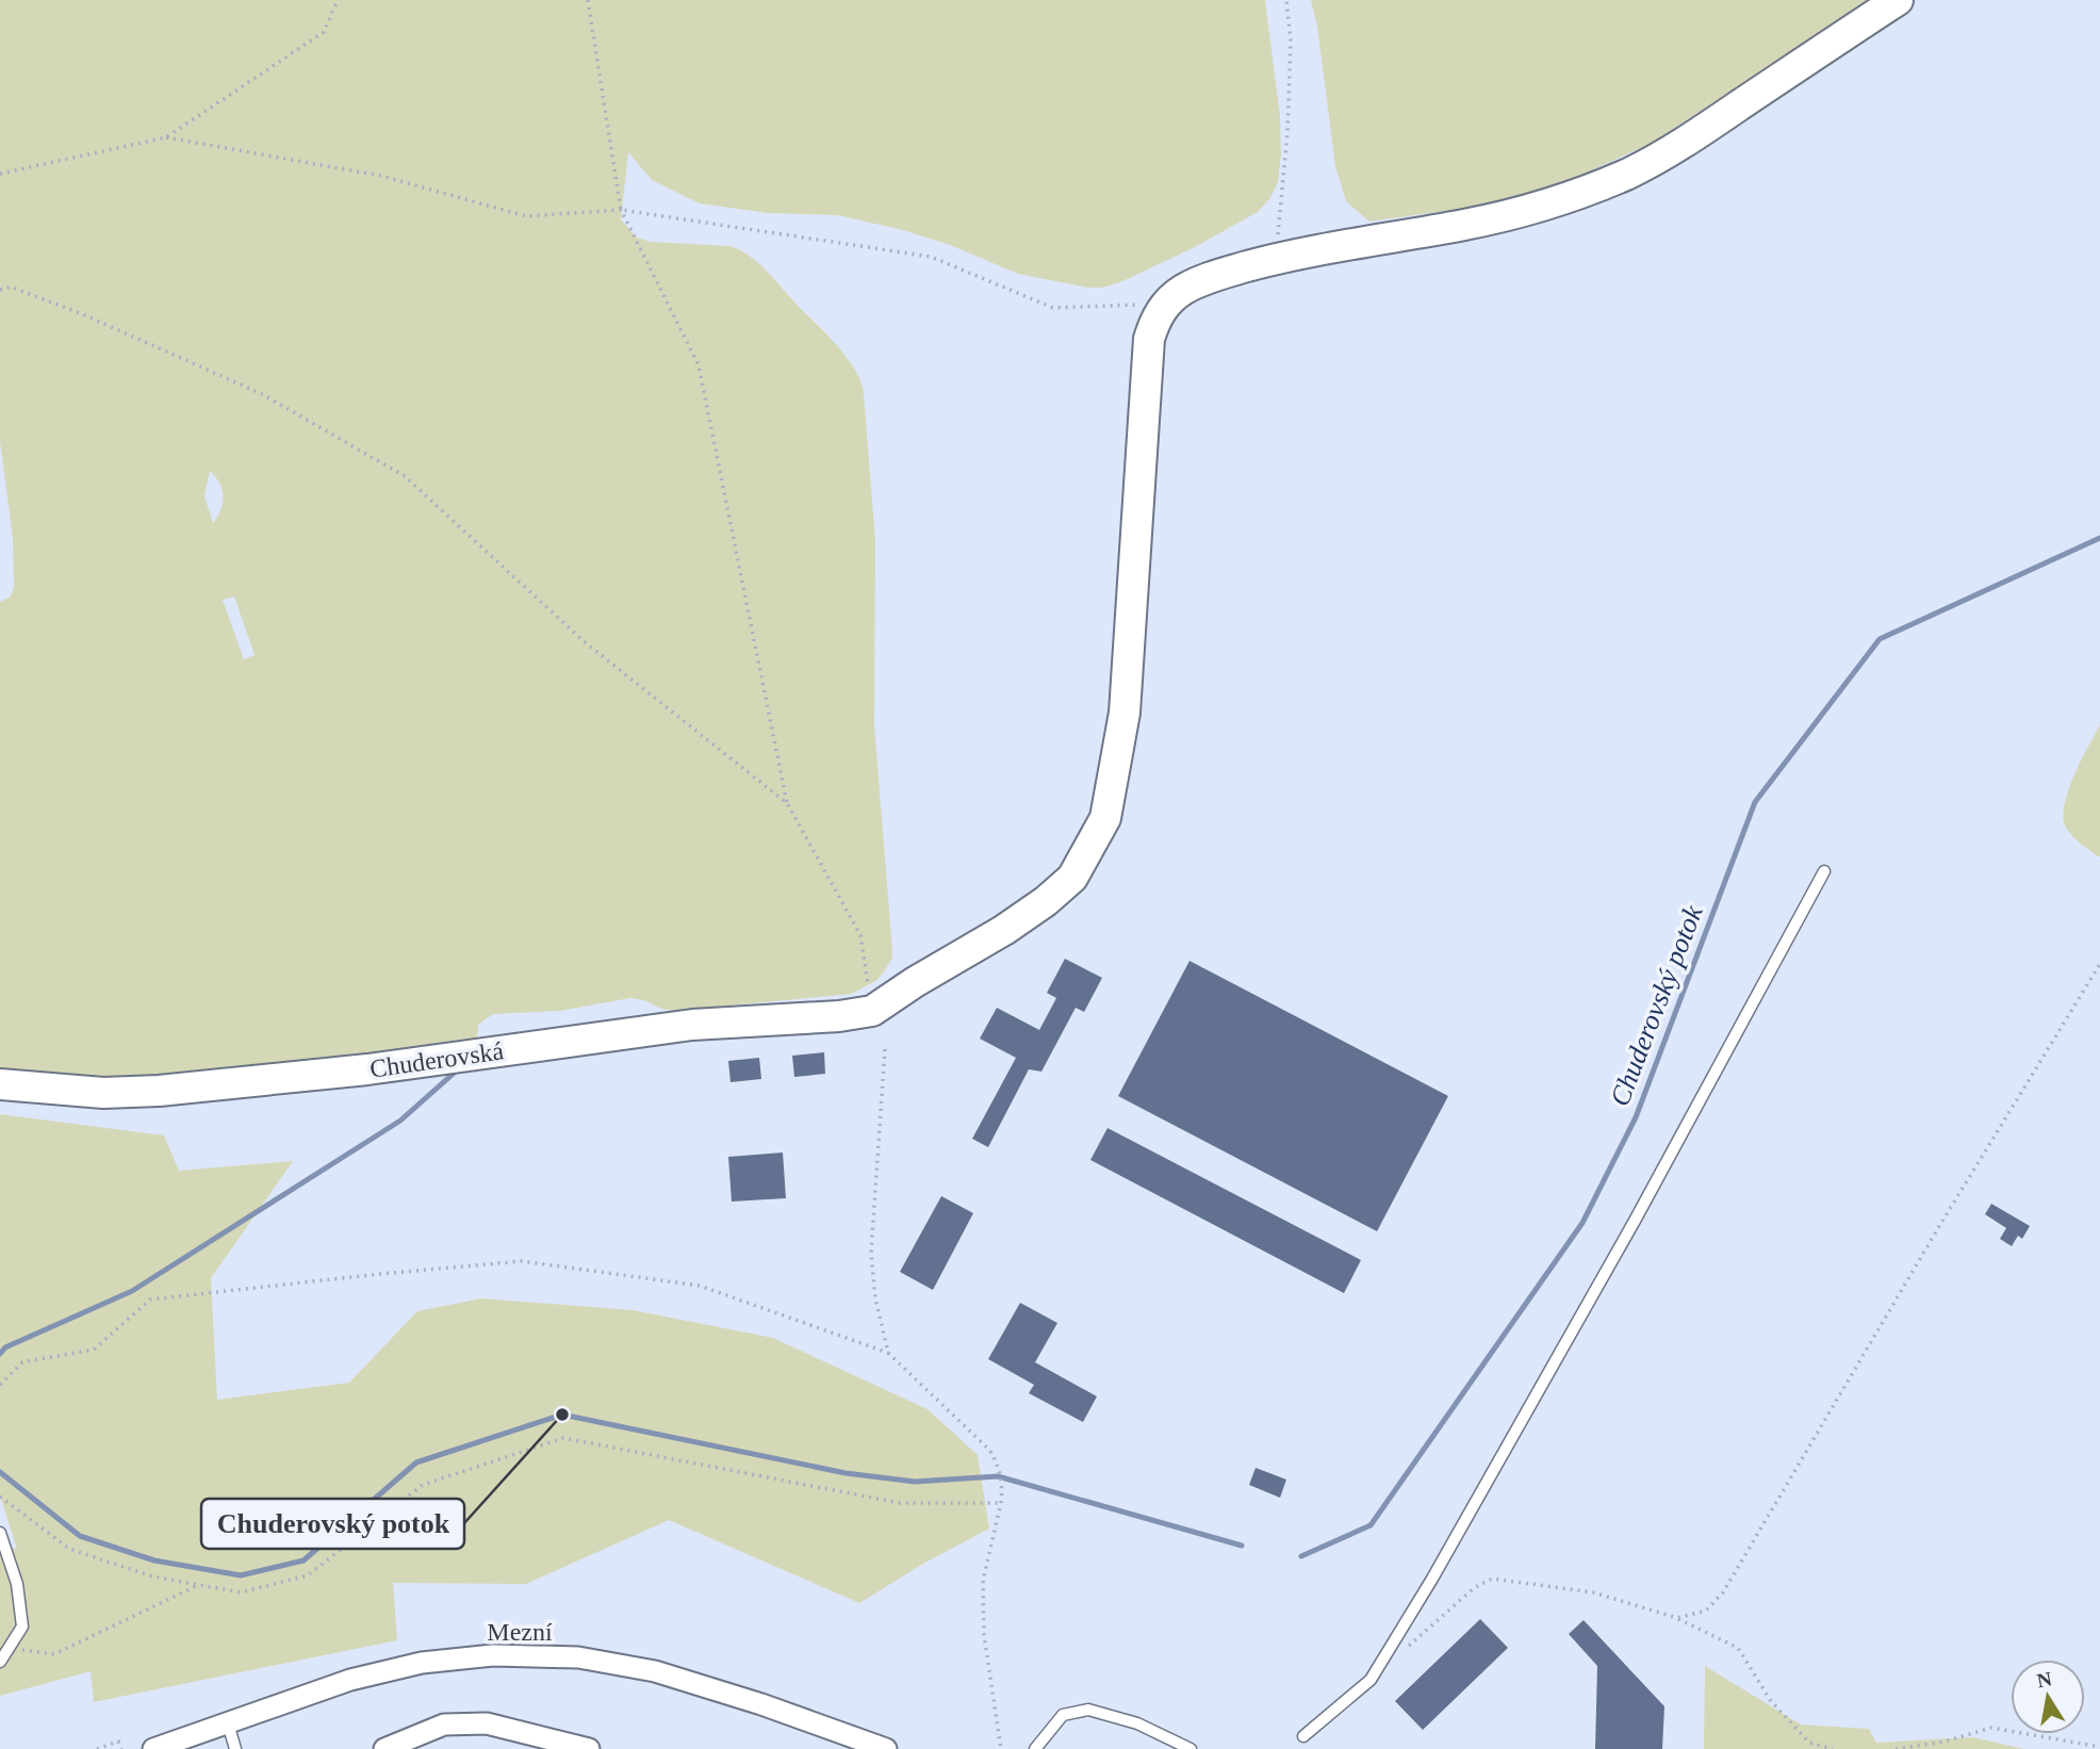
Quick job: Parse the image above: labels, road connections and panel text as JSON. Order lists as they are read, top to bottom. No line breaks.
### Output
{"streets":{"street":["Chuderovská","Mezní"]},"water":["Chuderovský potok"],"places":["Chuderovský potok"],"north":"top"}
